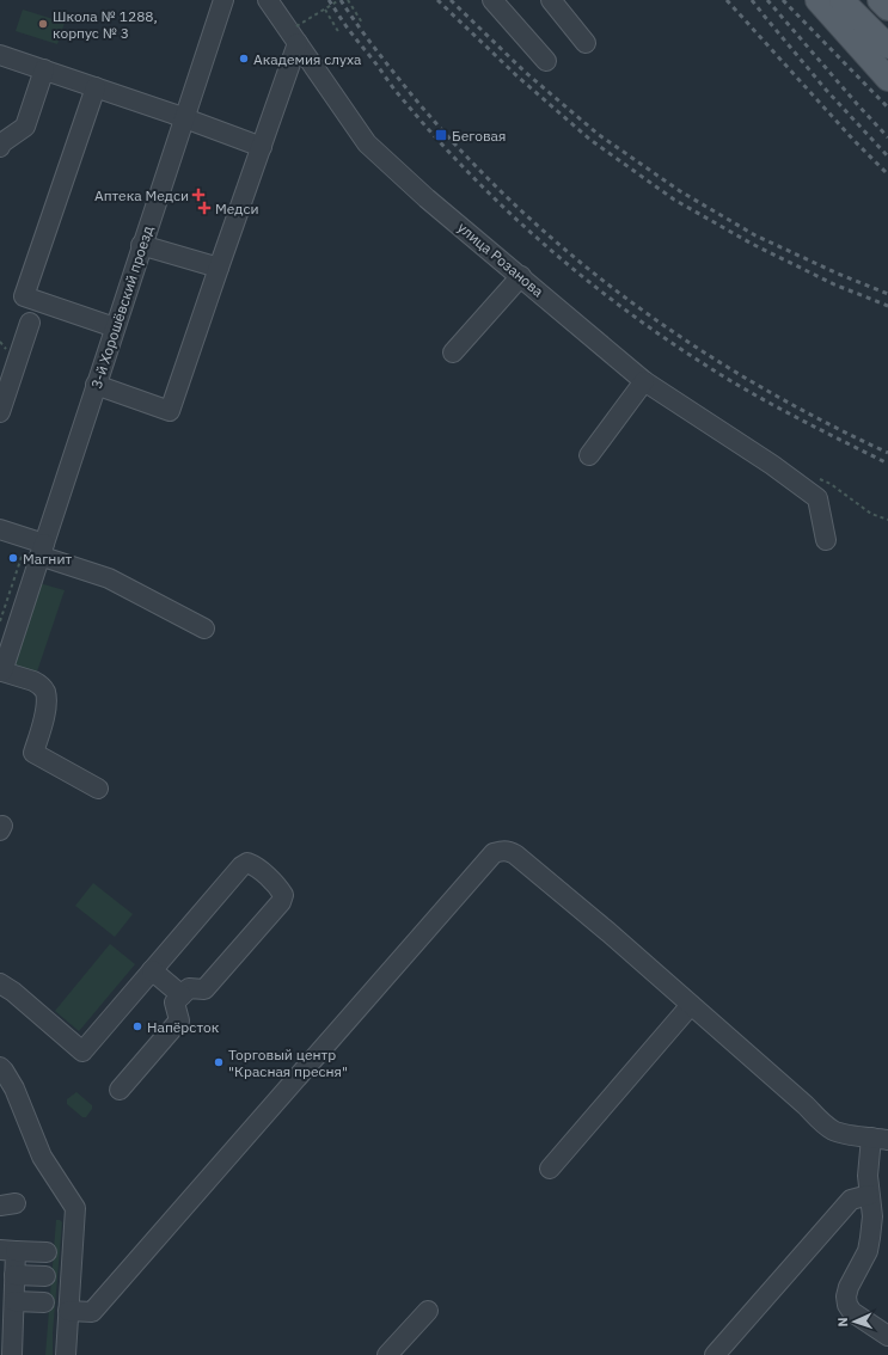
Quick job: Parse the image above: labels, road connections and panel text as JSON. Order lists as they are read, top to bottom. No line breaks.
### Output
{"streets":{"street":["улица Розанова","3-й Хорошёвский проезд"]},"places":{"other":["Школа № 1288, корпус № 3","Академия слуха","Магнит","Напёрсток","Торговый центр \"Красная пресня\""],"transit":["Беговая"],"health":["Аптека Медси","Медси"]},"north":"left"}
